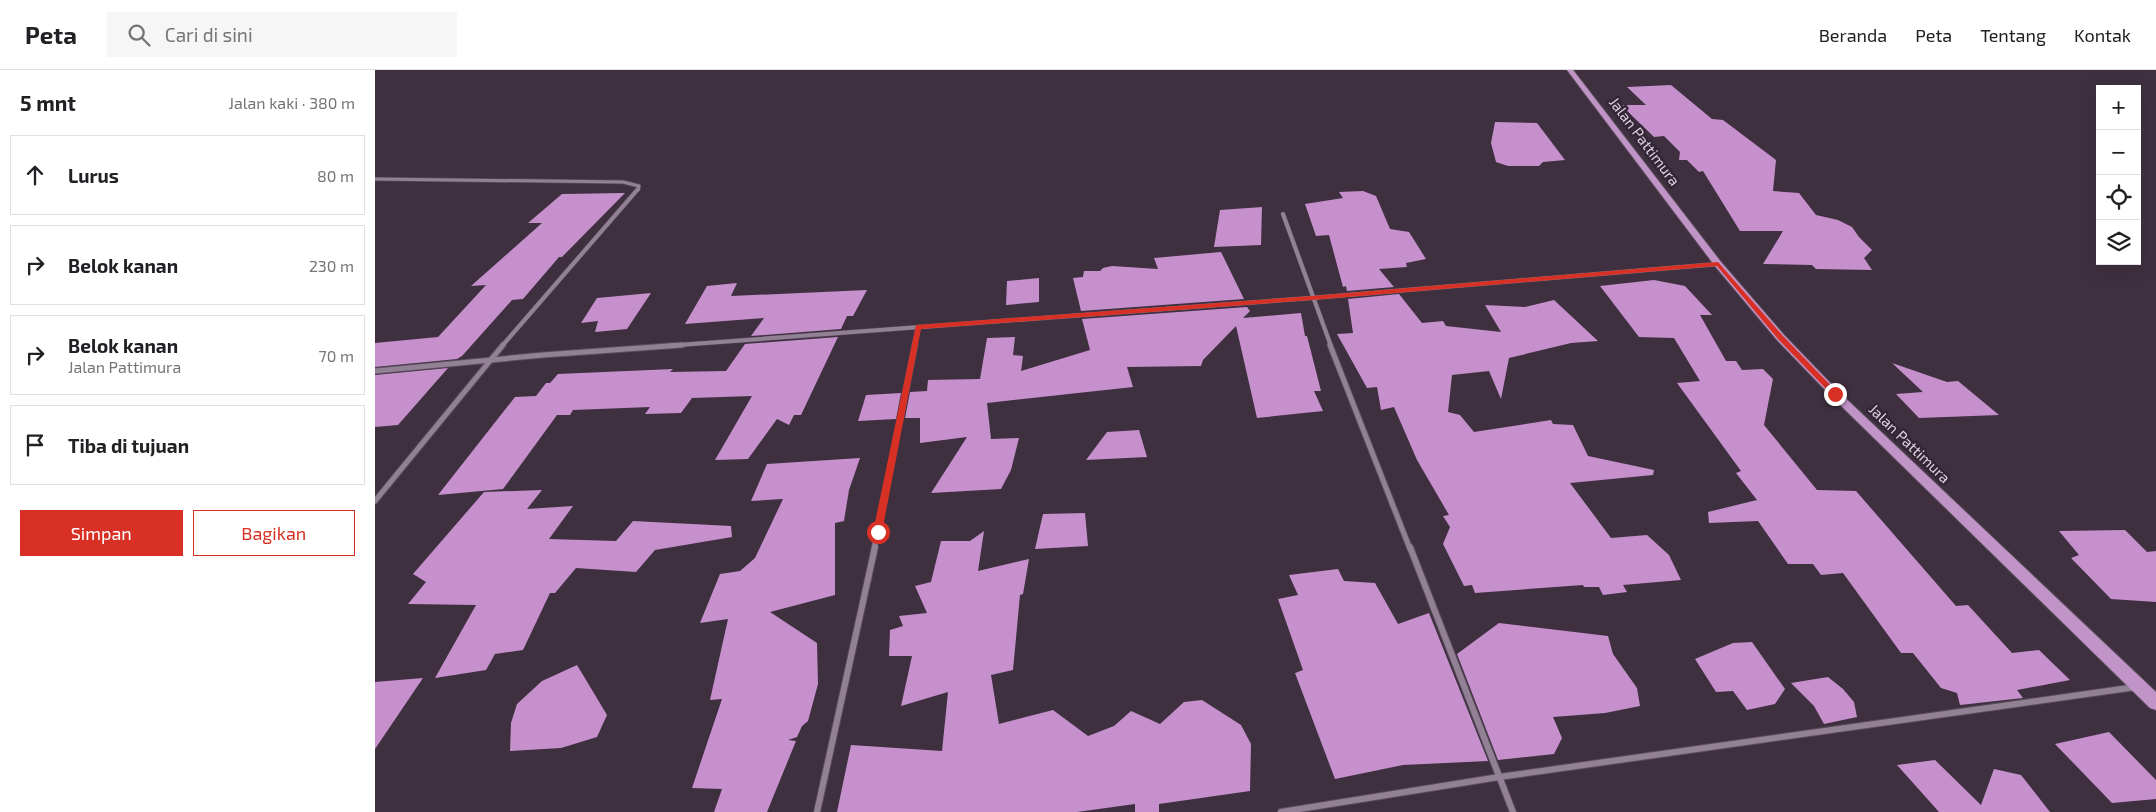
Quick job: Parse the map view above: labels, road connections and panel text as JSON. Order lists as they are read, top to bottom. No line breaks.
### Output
{"streets":{"main road":["Jalan Pattimura"]},"page":{"header":"Peta","search":"Cari di sini","nav":["Beranda","Peta","Tentang","Kontak"],"heading":["5 mnt","Jalan kaki · 380 m"],"map_buttons":["+","−"],"list":[["Lurus","80 m"],["Belok kanan","230 m"],["Belok kanan","Jalan Pattimura","70 m"],"Tiba di tujuan"],"buttons":["Simpan","Bagikan"]}}
